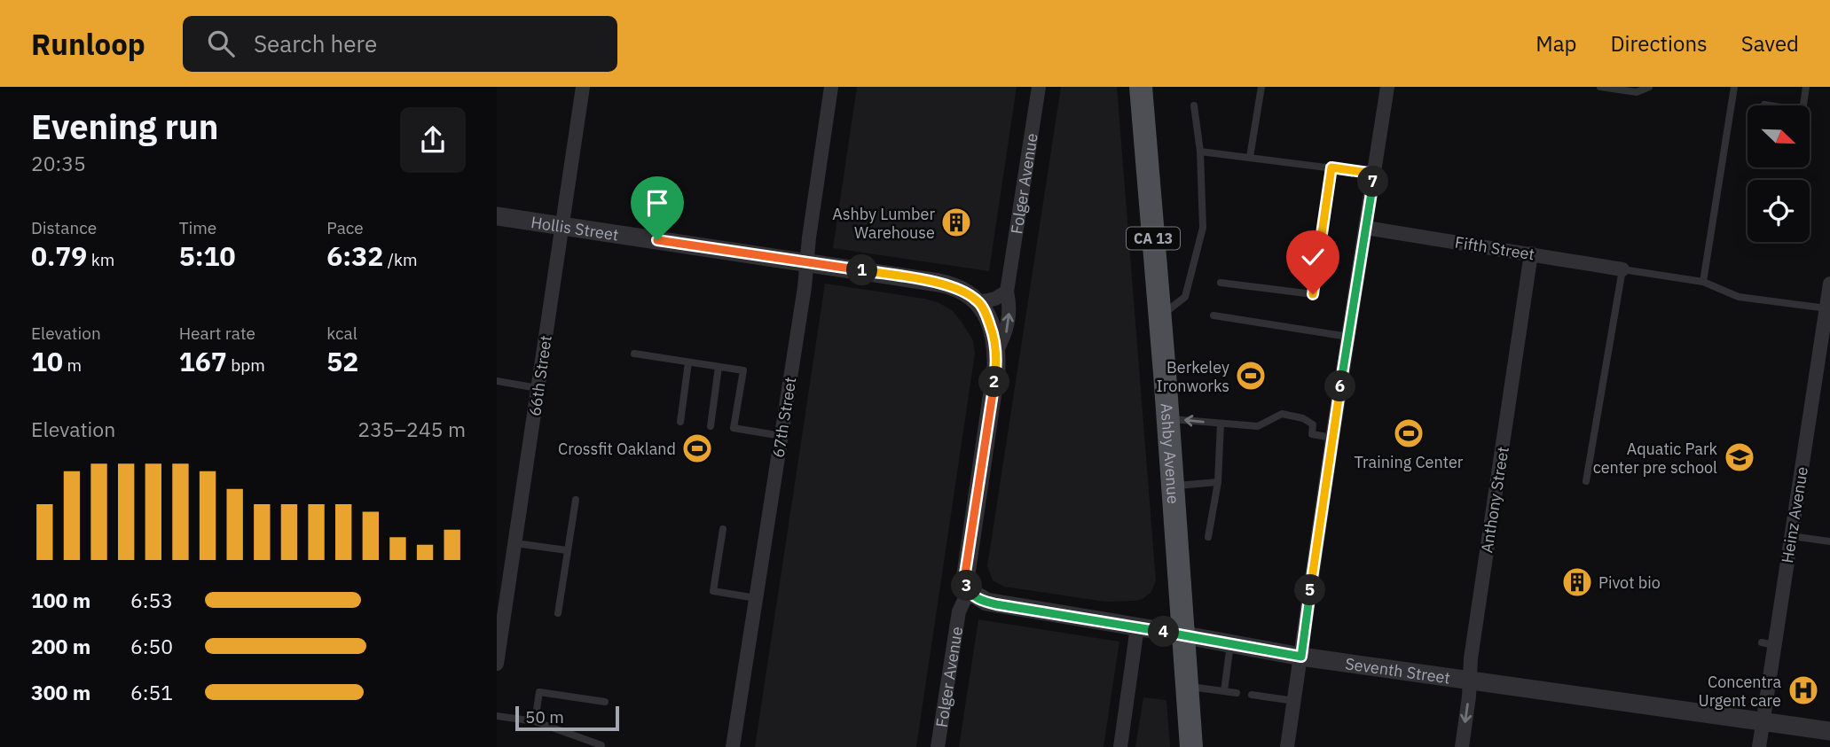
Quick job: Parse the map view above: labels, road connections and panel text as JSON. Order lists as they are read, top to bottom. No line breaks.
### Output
{"streets":{"main road":["CA 13","Ashby Avenue"],"street":["Folger Avenue","Hollis Street","Fifth Street","66th Street","67th Street","Anthony Street","Heinz Avenue","Seventh Street"]},"crossings":[["Folger Avenue","Hollis Street"],["Folger Avenue","Seventh Street"],["Hollis Street","66th Street"],["Hollis Street","67th Street"],["Fifth Street","Anthony Street"],["Ashby Avenue","Seventh Street"],["Anthony Street","Seventh Street"],["Heinz Avenue","Seventh Street"]],"places":{"building":["Ashby Lumber Warehouse","Pivot bio"],"sports":["Berkeley Ironworks","Training Center","Crossfit Oakland"],"school or university":["Aquatic Park center pre school"],"hospital":["Concentra Urgent care"]},"scale_bar":"50 m","north":"bottom right","page":{"header":"Runloop","search":"Search here","nav":["Map","Directions","Saved"],"heading":["Evening run","20:35"],"pins":["7","1","2","6","3","5","4"],"stats":[["Distance","0.79 km"],["Time","5:10"],["Pace","6:32 /km"],["Elevation","10 m"],["Heart rate","167 bpm"],["kcal","52"]],"chart":["Elevation","235–245 m"],"list":[{"name":"100 m","note":"6:53"},{"name":"200 m","note":"6:50"},{"name":"300 m","note":"6:51"}],"scale":"50 m"}}
